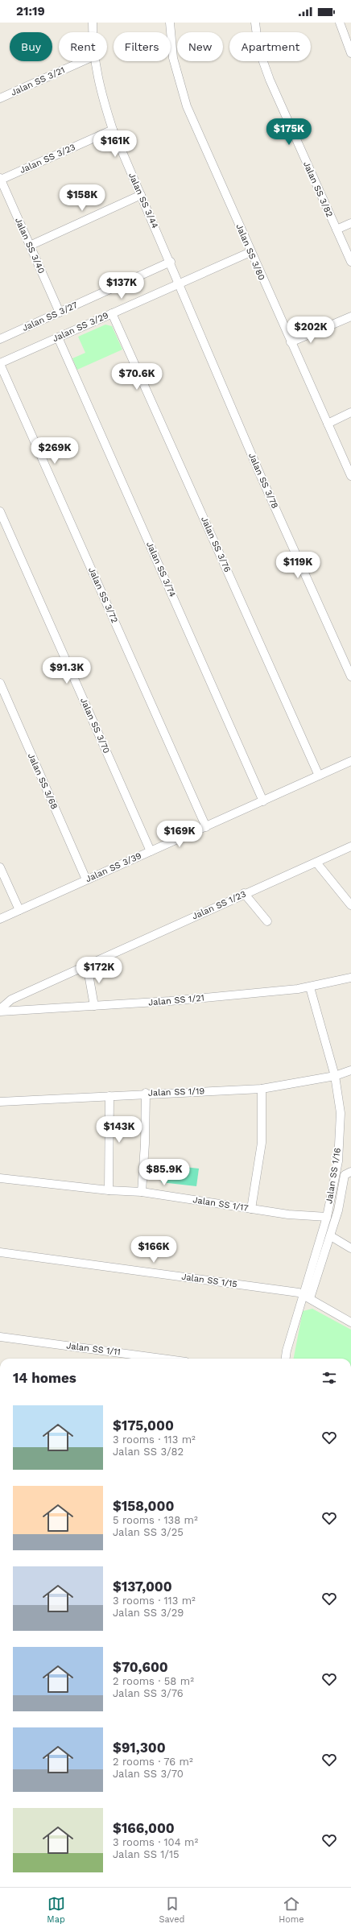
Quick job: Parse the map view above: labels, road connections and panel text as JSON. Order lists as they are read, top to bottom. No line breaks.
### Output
{"streets":{"street":["Jalan SS 3/21","Jalan SS 3/23","Jalan SS 3/82","Jalan SS 3/44","Jalan SS 3/40","Jalan SS 3/80","Jalan SS 3/27","Jalan SS 3/29","Jalan SS 3/78","Jalan SS 3/76","Jalan SS 3/74","Jalan SS 3/72","Jalan SS 3/70","Jalan SS 3/68","Jalan SS 3/39","Jalan SS 1/23","Jalan SS 1/21","Jalan SS 1/19","Jalan SS 1/16","Jalan SS 1/17","Jalan SS 1/15","Jalan SS 1/11"]},"crossings":[["Jalan SS 3/23","Jalan SS 3/44"],["Jalan SS 3/23","Jalan SS 3/40"],["Jalan SS 3/44","Jalan SS 3/27"],["Jalan SS 3/44","Jalan SS 3/29"],["Jalan SS 3/44","Jalan SS 3/78"],["Jalan SS 3/40","Jalan SS 3/27"],["Jalan SS 3/80","Jalan SS 3/29"],["Jalan SS 3/29","Jalan SS 3/78"],["Jalan SS 3/29","Jalan SS 3/76"],["Jalan SS 3/29","Jalan SS 3/74"],["Jalan SS 3/29","Jalan SS 3/72"],["Jalan SS 3/76","Jalan SS 3/39"],["Jalan SS 3/74","Jalan SS 3/39"],["Jalan SS 3/72","Jalan SS 3/39"],["Jalan SS 3/70","Jalan SS 3/39"],["Jalan SS 3/68","Jalan SS 3/39"],["Jalan SS 1/23","Jalan SS 1/21"],["Jalan SS 1/21","Jalan SS 1/16"],["Jalan SS 1/19","Jalan SS 1/16"],["Jalan SS 1/16","Jalan SS 1/17"],["Jalan SS 1/16","Jalan SS 1/15"]],"page":{"status":"21:19","chip":["Buy","Rent","Filters","New","Apartment"],"price":["$175K","$161K","$158K","$137K","$202K","$70.6K","$269K","$119K","$91.3K","$169K","$172K","$143K","$85.9K","$166K"],"heading":"14 homes","list":[{"name":"$175,000","note":"3 rooms · 113 m² · Jalan SS 3/82"},{"name":"$158,000","note":"5 rooms · 138 m² · Jalan SS 3/25"},{"name":"$137,000","note":"3 rooms · 113 m² · Jalan SS 3/29"},{"name":"$70,600","note":"2 rooms · 58 m² · Jalan SS 3/76"},{"name":"$91,300","note":"2 rooms · 76 m² · Jalan SS 3/70"},{"name":"$166,000","note":"3 rooms · 104 m² · Jalan SS 1/15"}],"tabs":["Map","Saved","Home"]}}
